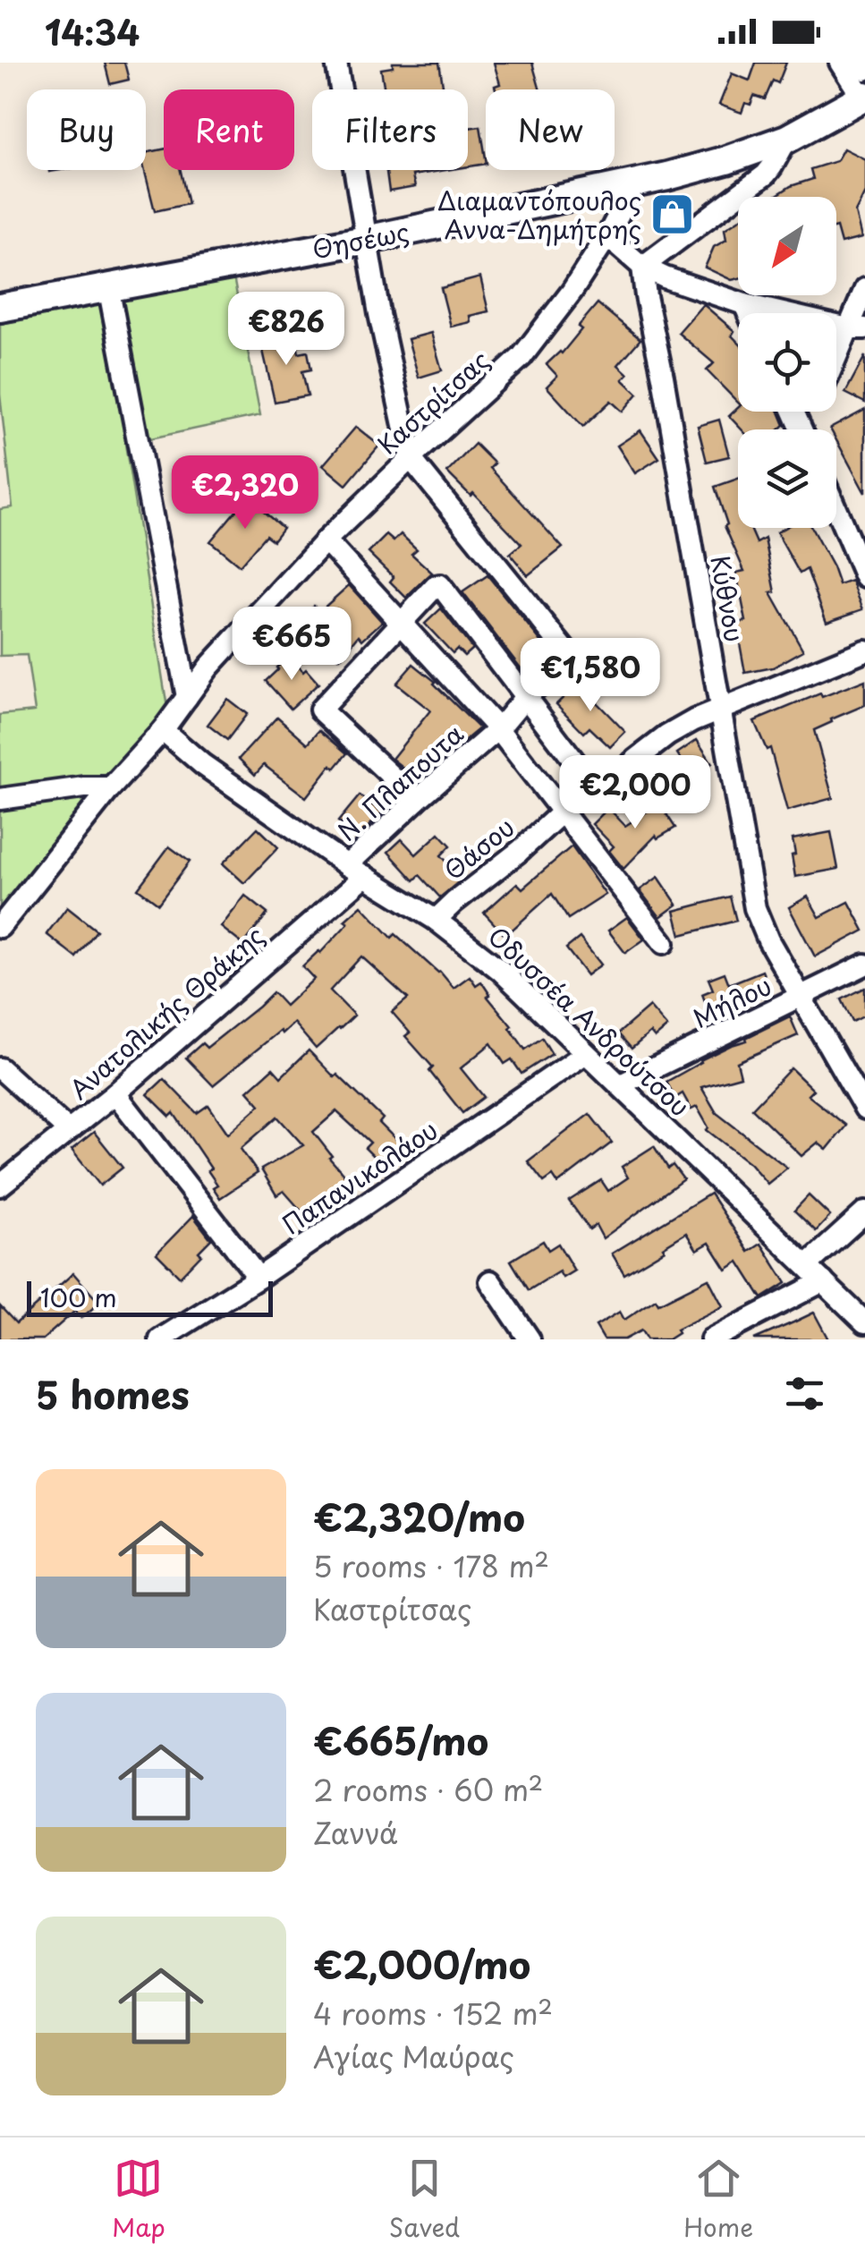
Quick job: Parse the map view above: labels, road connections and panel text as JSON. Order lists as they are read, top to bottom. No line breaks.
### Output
{"streets":{"main road":["Θησέως"],"street":["Καστρίτσας","Κύθνου","Ν. Πλαπουτα","Θάσου","Μήλου","Ανατολικής Θράκης","Οδυσσέα Ανδρούτσου","Παπανικολάου"]},"crossings":[["Θησέως","Καστρίτσας"],["Καστρίτσας","Ν. Πλαπουτα"],["Καστρίτσας","Οδυσσέα Ανδρούτσου"],["Κύθνου","Μήλου"],["Ν. Πλαπουτα","Θάσου"],["Ν. Πλαπουτα","Ανατολικής Θράκης"],["Ν. Πλαπουτα","Οδυσσέα Ανδρούτσου"],["Θάσου","Οδυσσέα Ανδρούτσου"],["Μήλου","Οδυσσέα Ανδρούτσου"],["Ανατολικής Θράκης","Οδυσσέα Ανδρούτσου"],["Οδυσσέα Ανδρούτσου","Παπανικολάου"]],"places":{"shop":["Διαμαντόπουλος Αννα-Δημήτρης"]},"scale_bar":"100 m","north":"bottom left","page":{"status":"14:34","chip":["Buy","Rent","Filters","New"],"price":["€826","€2,320","€665","€1,580","€2,000"],"scale":"100 m","heading":"5 homes","list":[{"name":"€2,320/mo","note":"5 rooms · 178 m² · Καστρίτσας"},{"name":"€665/mo","note":"2 rooms · 60 m² · Ζαννά"},{"name":"€2,000/mo","note":"4 rooms · 152 m² · Αγίας Μαύρας"}],"tabs":["Map","Saved","Home"]}}
